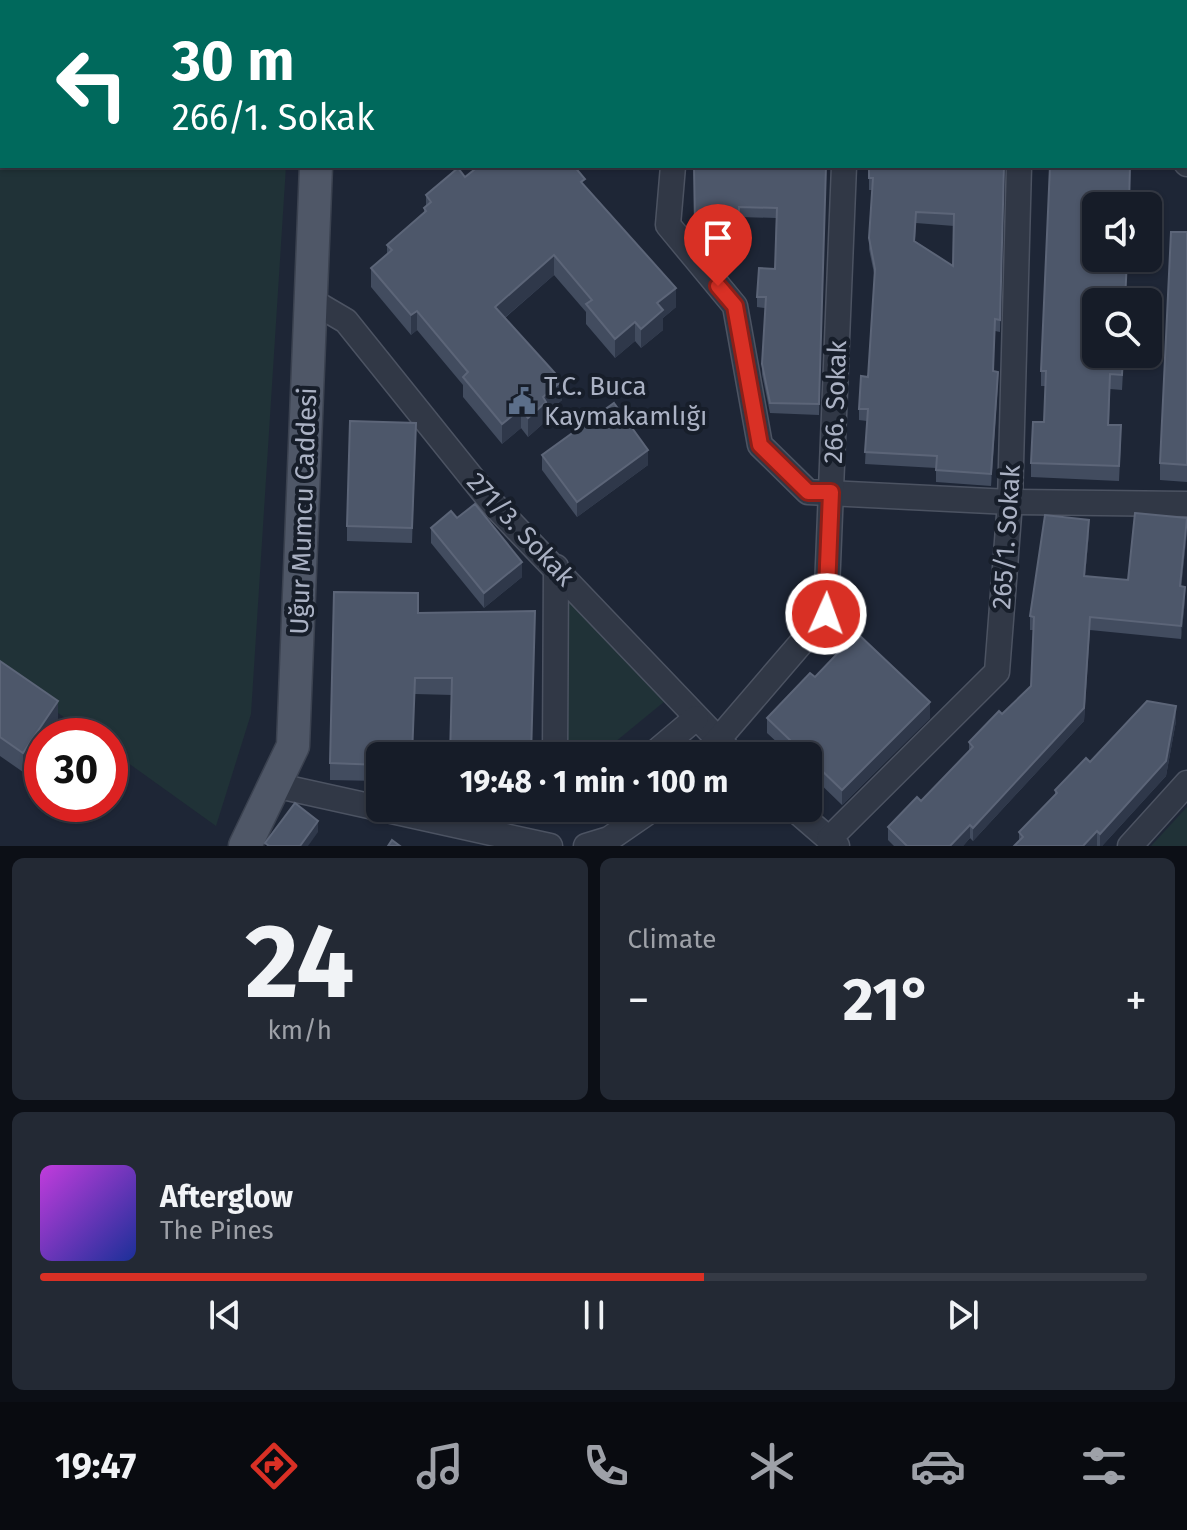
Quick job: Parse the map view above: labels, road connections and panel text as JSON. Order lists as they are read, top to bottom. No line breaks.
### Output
{"streets":{"main road":["Uğur Mumcu Caddesi"],"street":["266. Sokak","271/3. Sokak","265/1. Sokak"]},"crossings":[["Uğur Mumcu Caddesi","271/3. Sokak"]],"places":{"public building":["T.C. Buca Kaymakamlığı"]},"page":{"turn":["30 m","266/1. Sokak"],"limit":"30","trip":"19:48 · 1 min · 100 m","tile":[["24","km/h"],"Climate"],"heat":["−","21°","+"],"song":["Afterglow","The Pines"],"tabs":"19:47"}}
